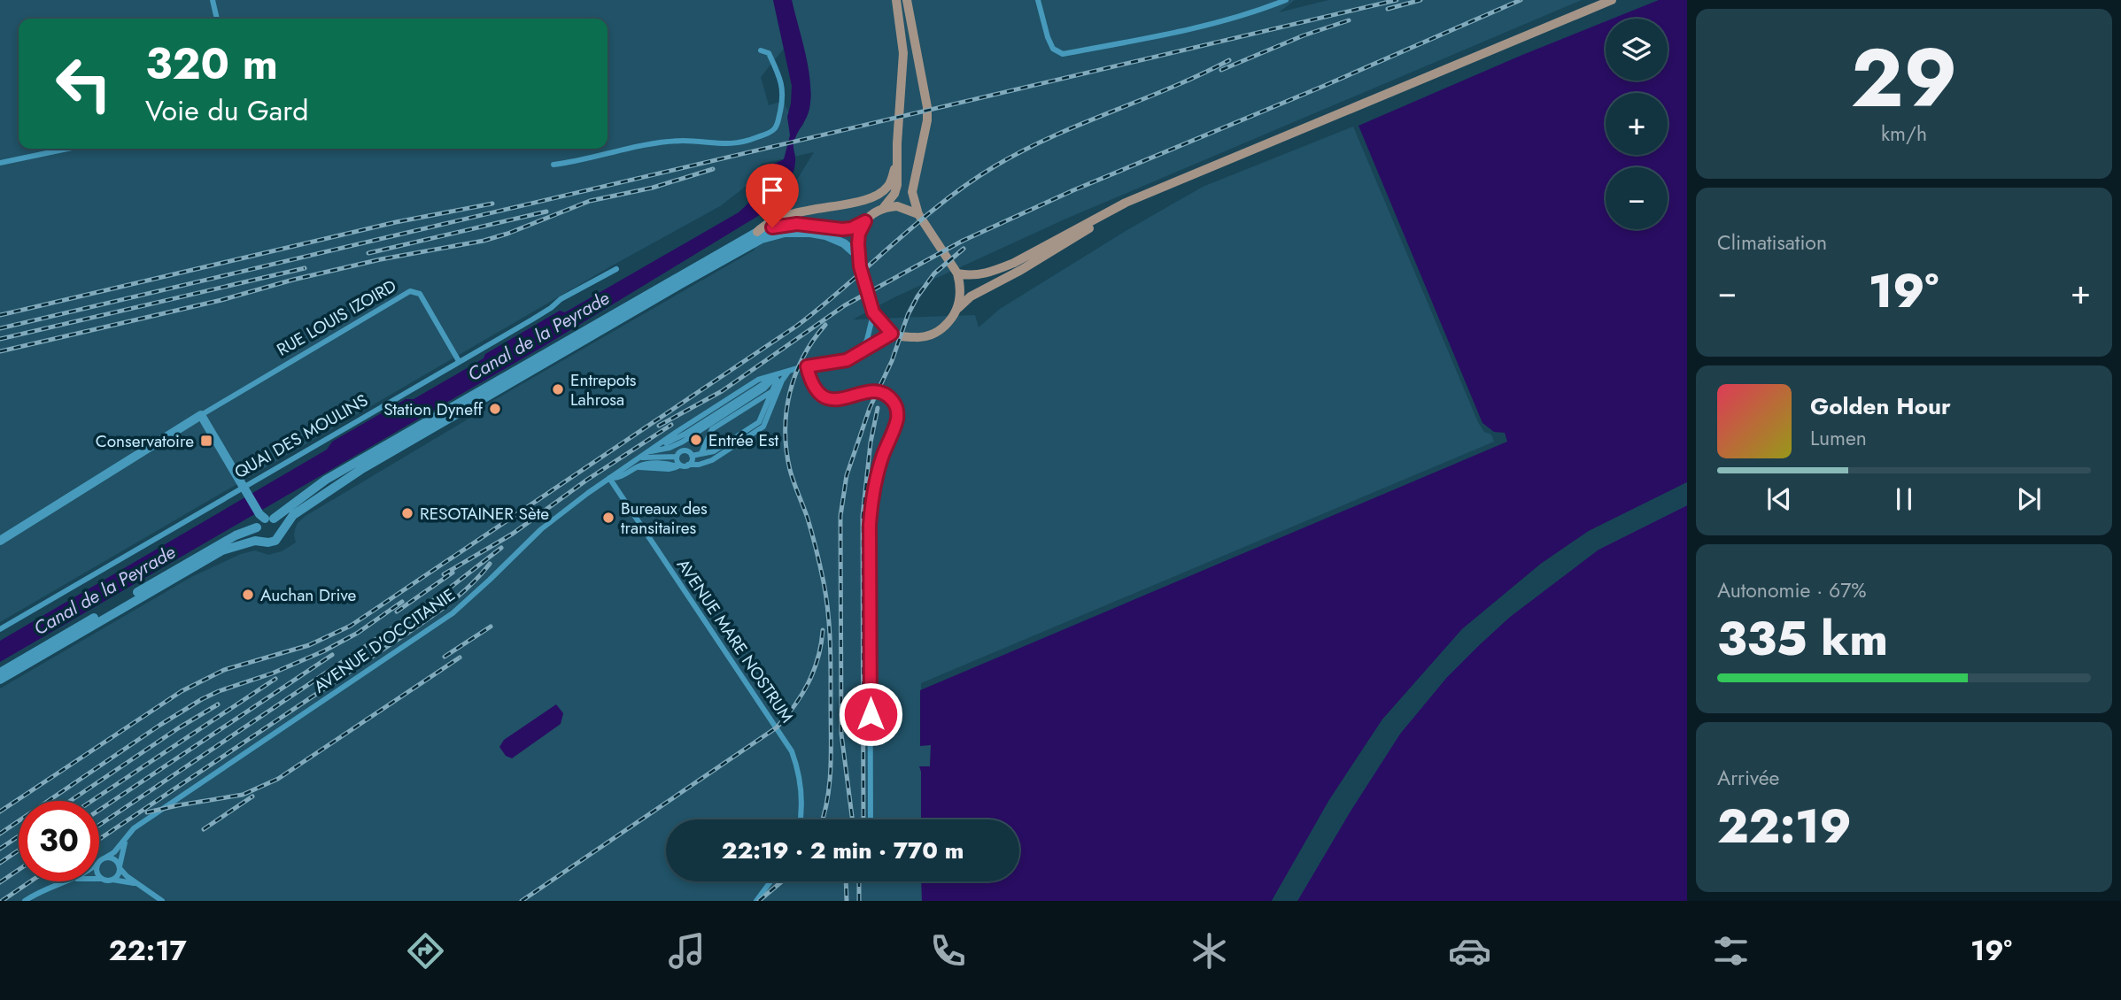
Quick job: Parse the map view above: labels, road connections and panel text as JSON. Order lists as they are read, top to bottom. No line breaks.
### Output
{"streets":{"street":["RUE LOUIS IZOIRD","QUAI DES MOULINS","AVENUE D'OCCITANIE","AVENUE MARE NOSTRUM"]},"crossings":[["RUE LOUIS IZOIRD","QUAI DES MOULINS"],["AVENUE D'OCCITANIE","AVENUE MARE NOSTRUM"]],"water":["Canal de la Peyrade"],"places":{"other":["Entrepots Lahrosa","Station Dyneff","Entrée Est","RESOTAINER Sète","Bureaux des transitaires","Auchan Drive"],"transit":["Conservatoire"]},"page":{"tile":[["29","km/h"],"Climatisation",["Autonomie · 67%","335 km"],["Arrivée","22:19"]],"map_buttons":["+","−"],"turn":["320 m","Voie du Gard"],"heat":["−","19°","+"],"song":["Golden Hour","Lumen"],"limit":"30","trip":"22:19 · 2 min · 770 m","tabs":["22:17","19°"]}}
